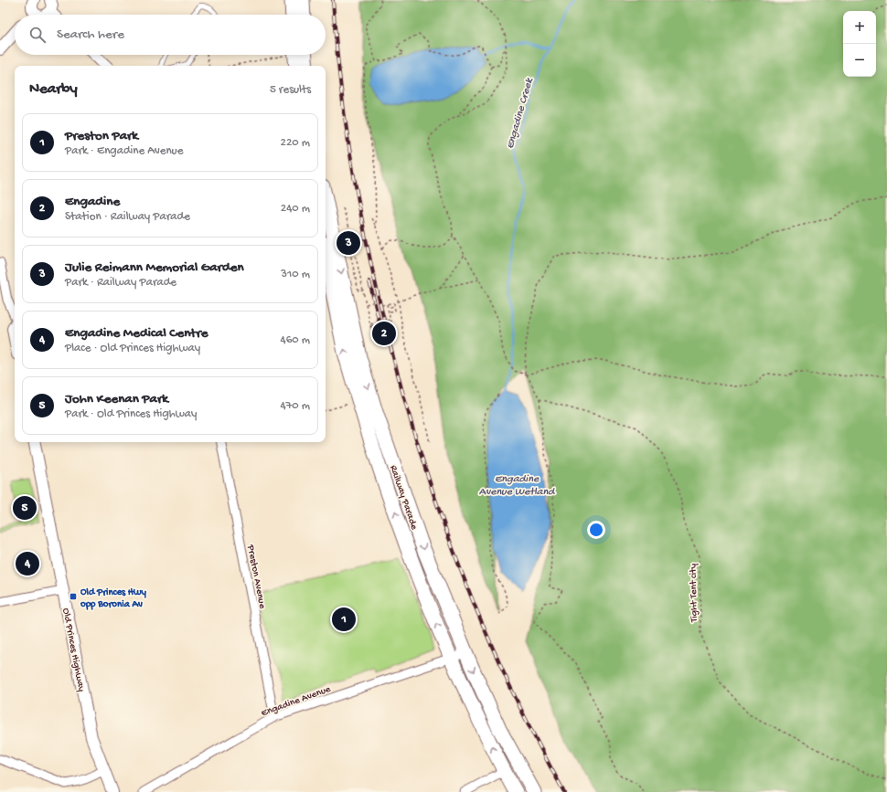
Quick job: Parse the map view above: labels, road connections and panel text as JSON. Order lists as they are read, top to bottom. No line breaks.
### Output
{"streets":{"highway":["Railway Parade"],"street":["Preston Avenue","Old Princes Highway","Engadine Avenue"],"path":["Tight Tent city"]},"crossings":[["Railway Parade","Engadine Avenue"],["Preston Avenue","Engadine Avenue"]],"water":["Engadine Creek","Engadine Avenue Wetland"],"places":{"transit":["Old Princes Hwy opp Boronia Av"]},"page":{"map_buttons":["+","−"],"search":"Search here","heading":["Nearby","5 results"],"list":[{"mark":"1","name":"Preston Park","note":"Park · Engadine Avenue","value":"220 m"},{"mark":"2","name":"Engadine","note":"Station · Railway Parade","value":"240 m"},{"mark":"3","name":"Julie Reimann Memorial Garden","note":"Park · Railway Parade","value":"310 m"},{"mark":"4","name":"Engadine Medical Centre","note":"Place · Old Princes Highway","value":"460 m"},{"mark":"5","name":"John Keenan Park","note":"Park · Old Princes Highway","value":"470 m"}],"pins":["3","2","5","4","1"]}}
